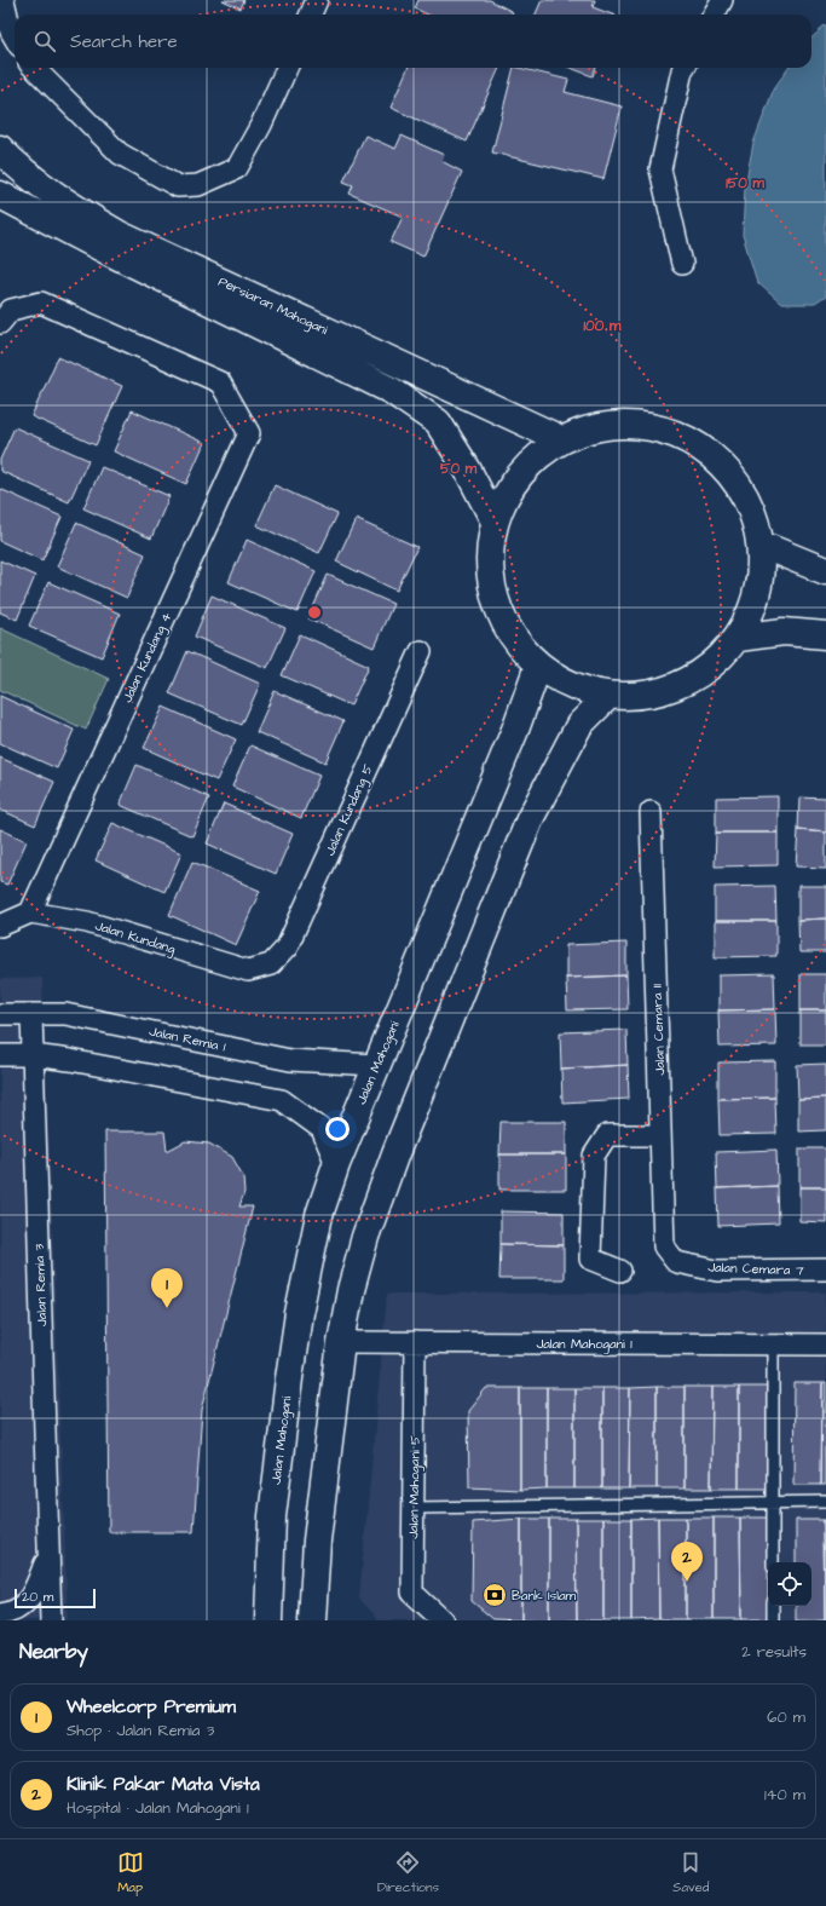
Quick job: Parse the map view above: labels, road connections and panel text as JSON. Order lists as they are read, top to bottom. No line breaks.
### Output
{"streets":{"main road":["Persiaran Mahogani","Jalan Mahogani"],"street":["Jalan Kundang 4","Jalan Kundang 5","Jalan Kundang","Jalan Cemara 11","Jalan Remia 1","Jalan Cemara 7","Jalan Remia 3","Jalan Mahogani 1","Jalan Mahogani 5"]},"crossings":[["Jalan Kundang 4","Jalan Kundang"],["Jalan Kundang 5","Jalan Kundang"],["Jalan Cemara 11","Jalan Cemara 7"],["Jalan Remia 1","Jalan Mahogani"],["Jalan Remia 1","Jalan Remia 3"],["Jalan Mahogani 1","Jalan Mahogani 5"]],"places":{"bank":["Bank Islam"]},"scale_bar":"20 m","page":{"search":"Search here","pins":["1","2"],"scale":"20 m","heading":["Nearby","2 results"],"list":[{"mark":"1","name":"Wheelcorp Premium","note":"Shop · Jalan Remia 3","value":"60 m"},{"mark":"2","name":"Klinik Pakar Mata Vista","note":"Hospital · Jalan Mahogani 1","value":"140 m"}],"nav":["Map","Directions","Saved"]},"rings":["150 m","100 m","50 m"]}
